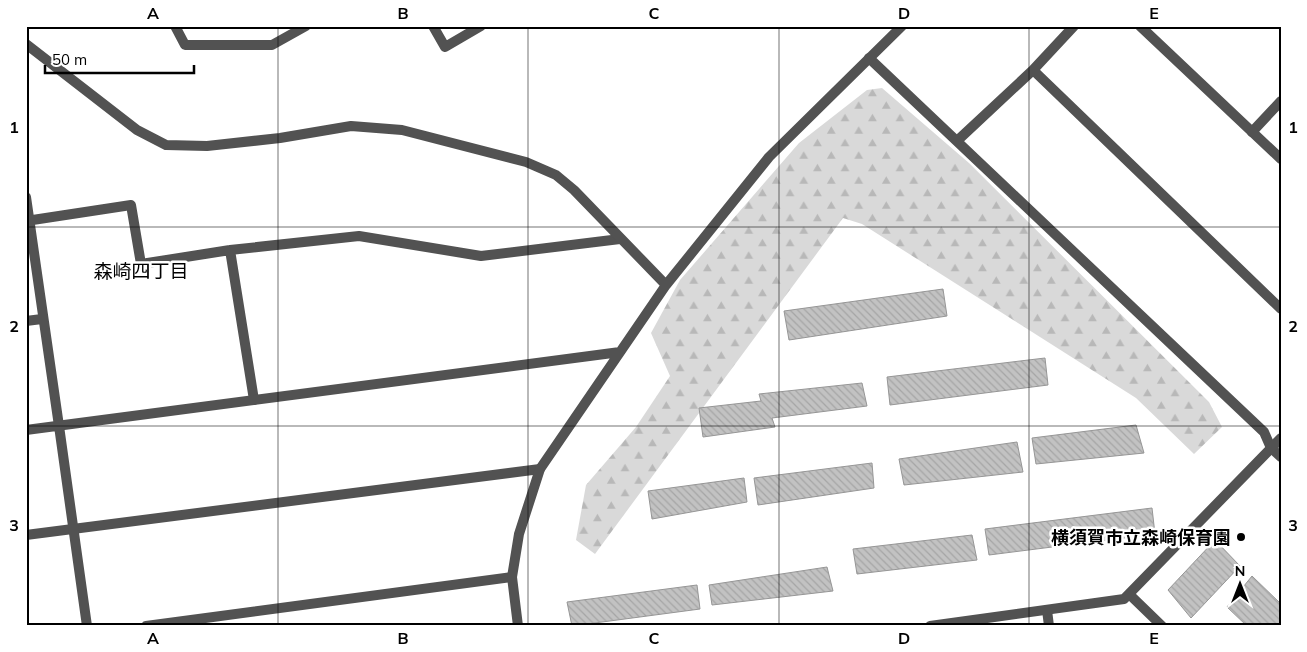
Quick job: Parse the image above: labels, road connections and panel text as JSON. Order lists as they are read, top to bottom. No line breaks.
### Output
{"districts":["森崎四丁目"],"places":["横須賀市立森崎保育園"],"scale_bar":"50 m","north":"top","grid":{"columns":["A","B","C","D","E"],"rows":["1","2","3"]}}
